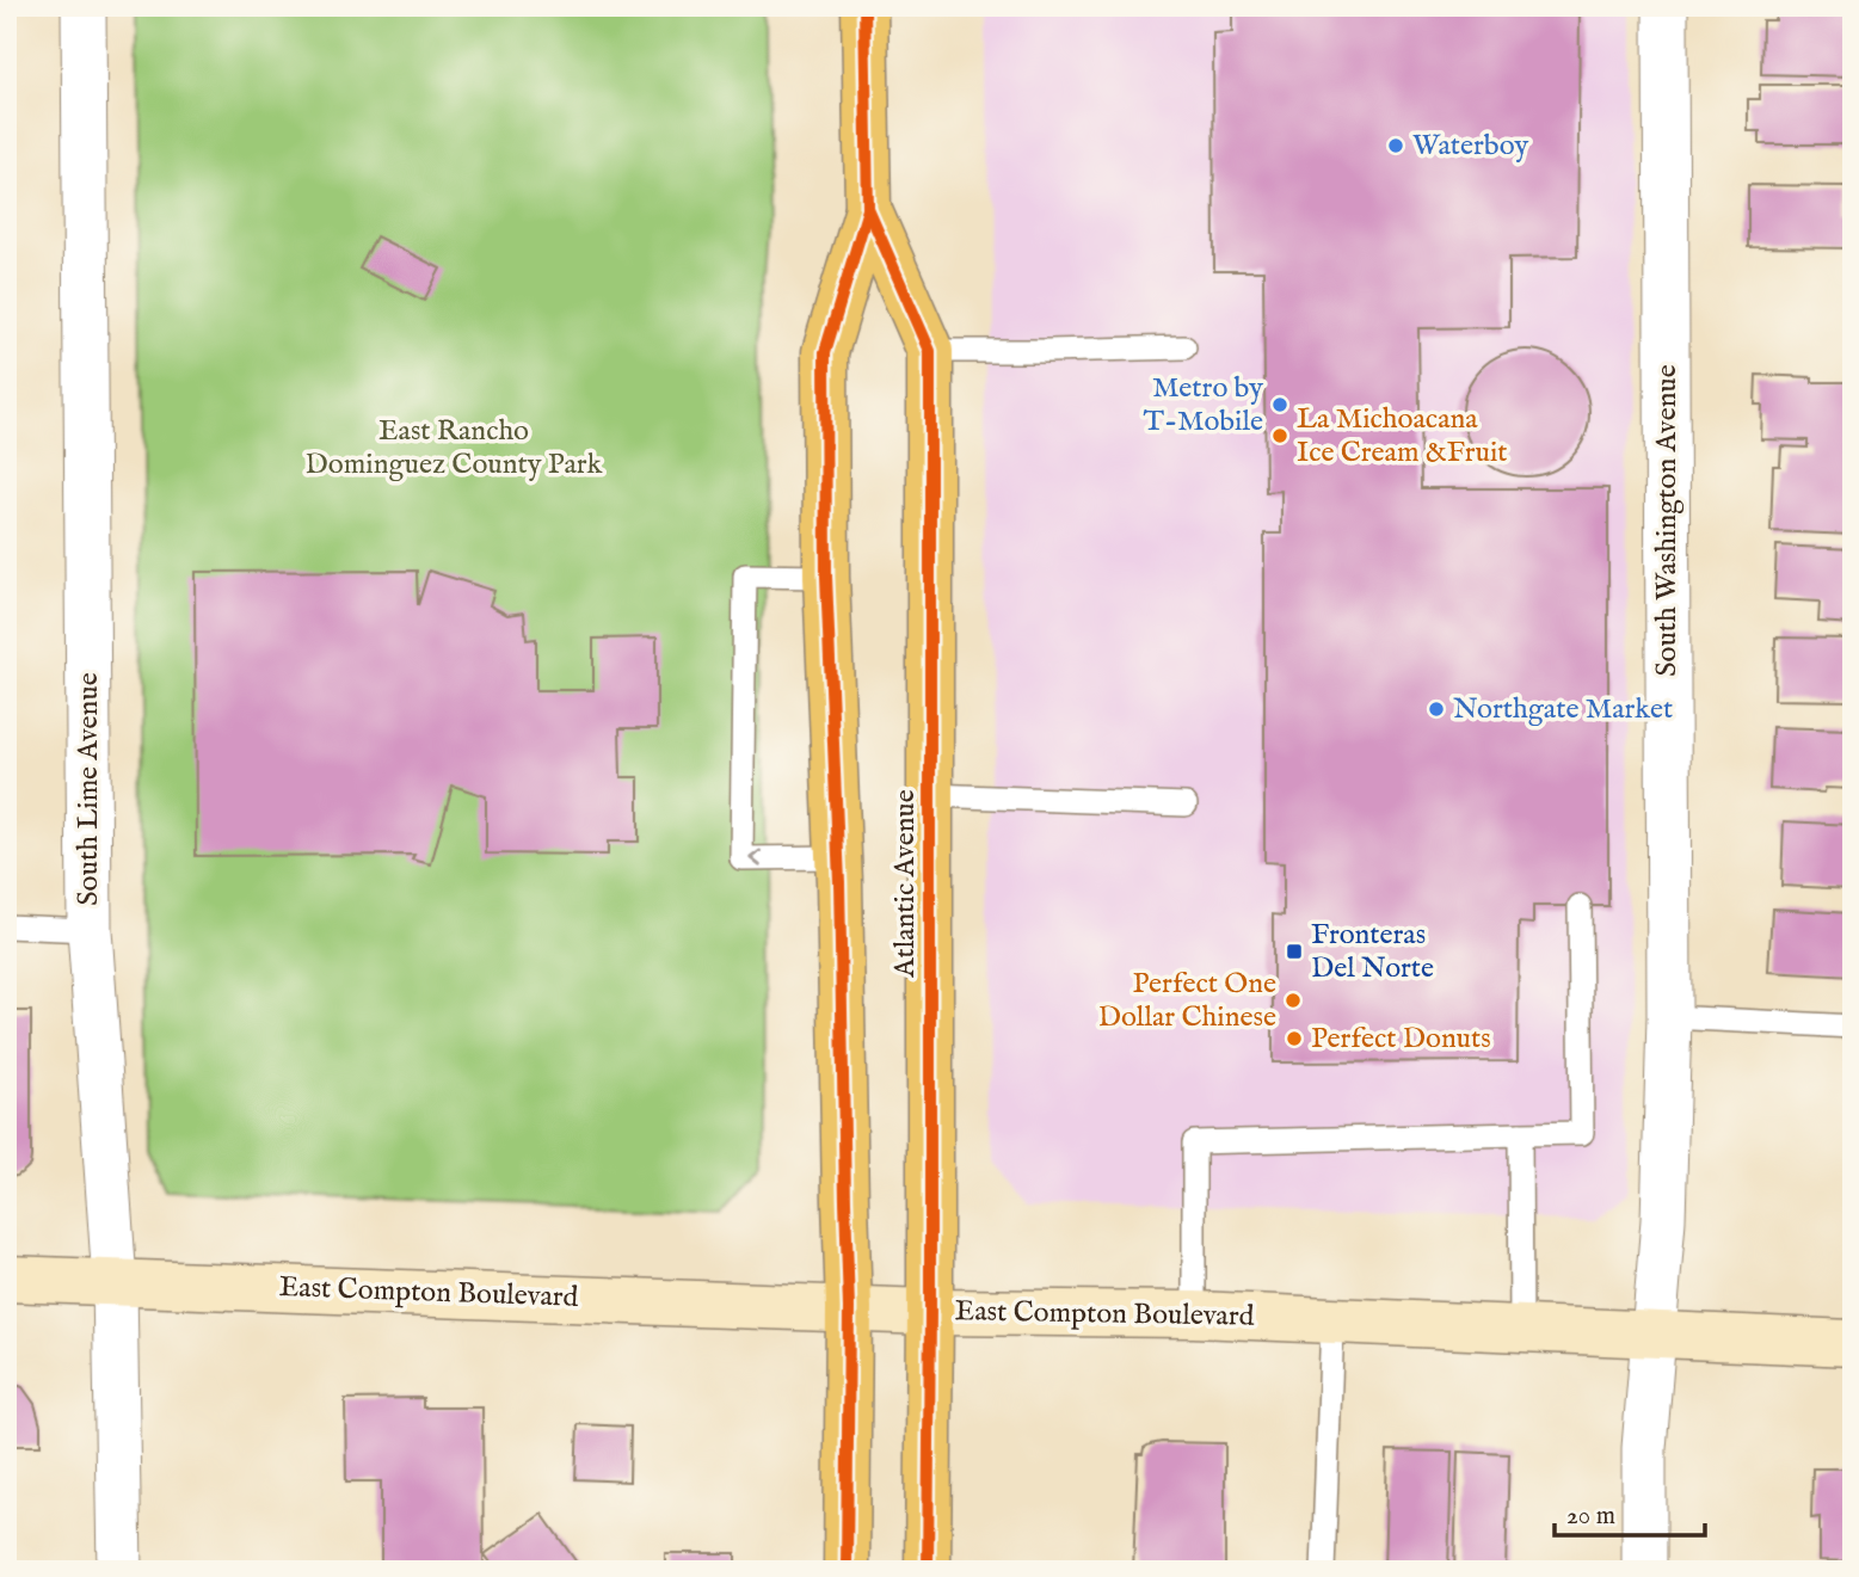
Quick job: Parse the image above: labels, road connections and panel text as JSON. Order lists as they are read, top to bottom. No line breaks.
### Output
{"streets":{"main road":["Atlantic Avenue","East Compton Boulevard"],"street":["South Washington Avenue","South Lime Avenue"]},"crossings":[["South Washington Avenue","East Compton Boulevard"],["South Lime Avenue","East Compton Boulevard"],["Atlantic Avenue","East Compton Boulevard"]],"parks":["East Rancho Dominguez County Park"],"places":{"other":["Waterboy","Metro by T-Mobile","La Michoacana Ice Cream &Fruit","Northgate Market","Perfect One Dollar Chinese","Perfect Donuts"],"transit":["Fronteras Del Norte"]},"scale_bar":"20 m"}
